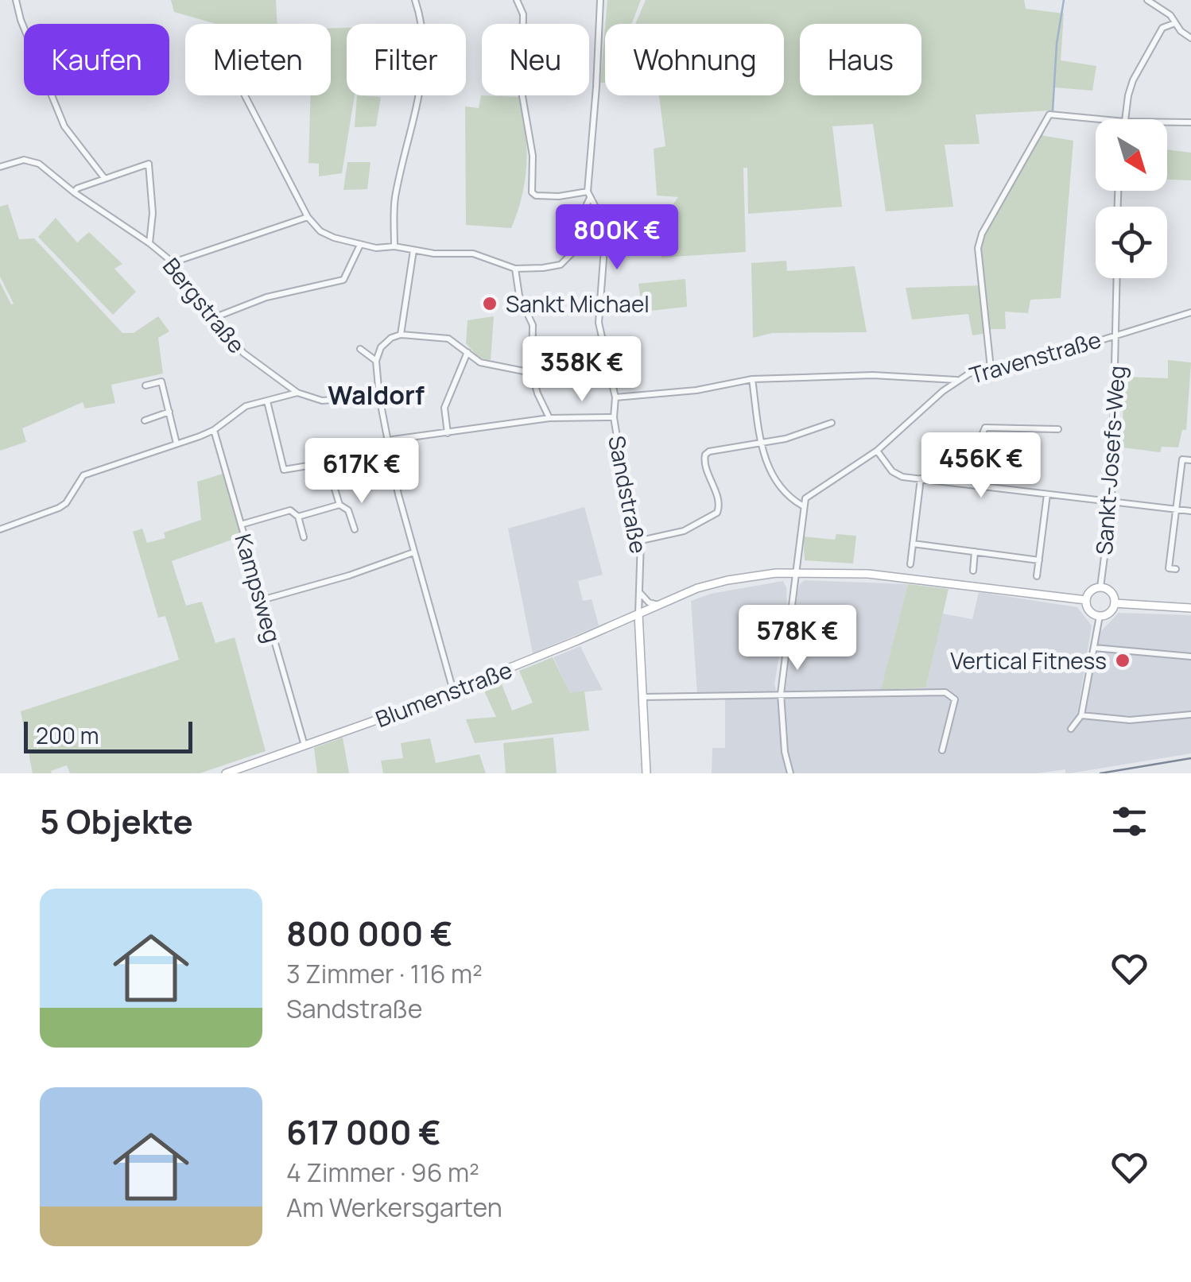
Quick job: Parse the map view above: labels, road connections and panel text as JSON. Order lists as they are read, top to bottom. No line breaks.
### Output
{"streets":{"main road":["Blumenstraße"],"street":["Bergstraße","Travenstraße","Sankt-Josefs-Weg","Sandstraße","Kampsweg"]},"crossings":[["Travenstraße","Sankt-Josefs-Weg"],["Travenstraße","Sandstraße"],["Sankt-Josefs-Weg","Blumenstraße"],["Sandstraße","Blumenstraße"],["Kampsweg","Blumenstraße"]],"districts":["Waldorf"],"places":["Sankt Michael","Vertical Fitness"],"scale_bar":"200 m","north":"bottom right","page":{"chip":["Kaufen","Mieten","Filter","Neu","Wohnung","Haus"],"price":["800K €","358K €","456K €","617K €","578K €"],"scale":"200 m","heading":"5 Objekte","list":[{"name":"800 000 €","note":"3 Zimmer · 116 m² · Sandstraße"},{"name":"617 000 €","note":"4 Zimmer · 96 m² · Am Werkersgarten"}]}}
